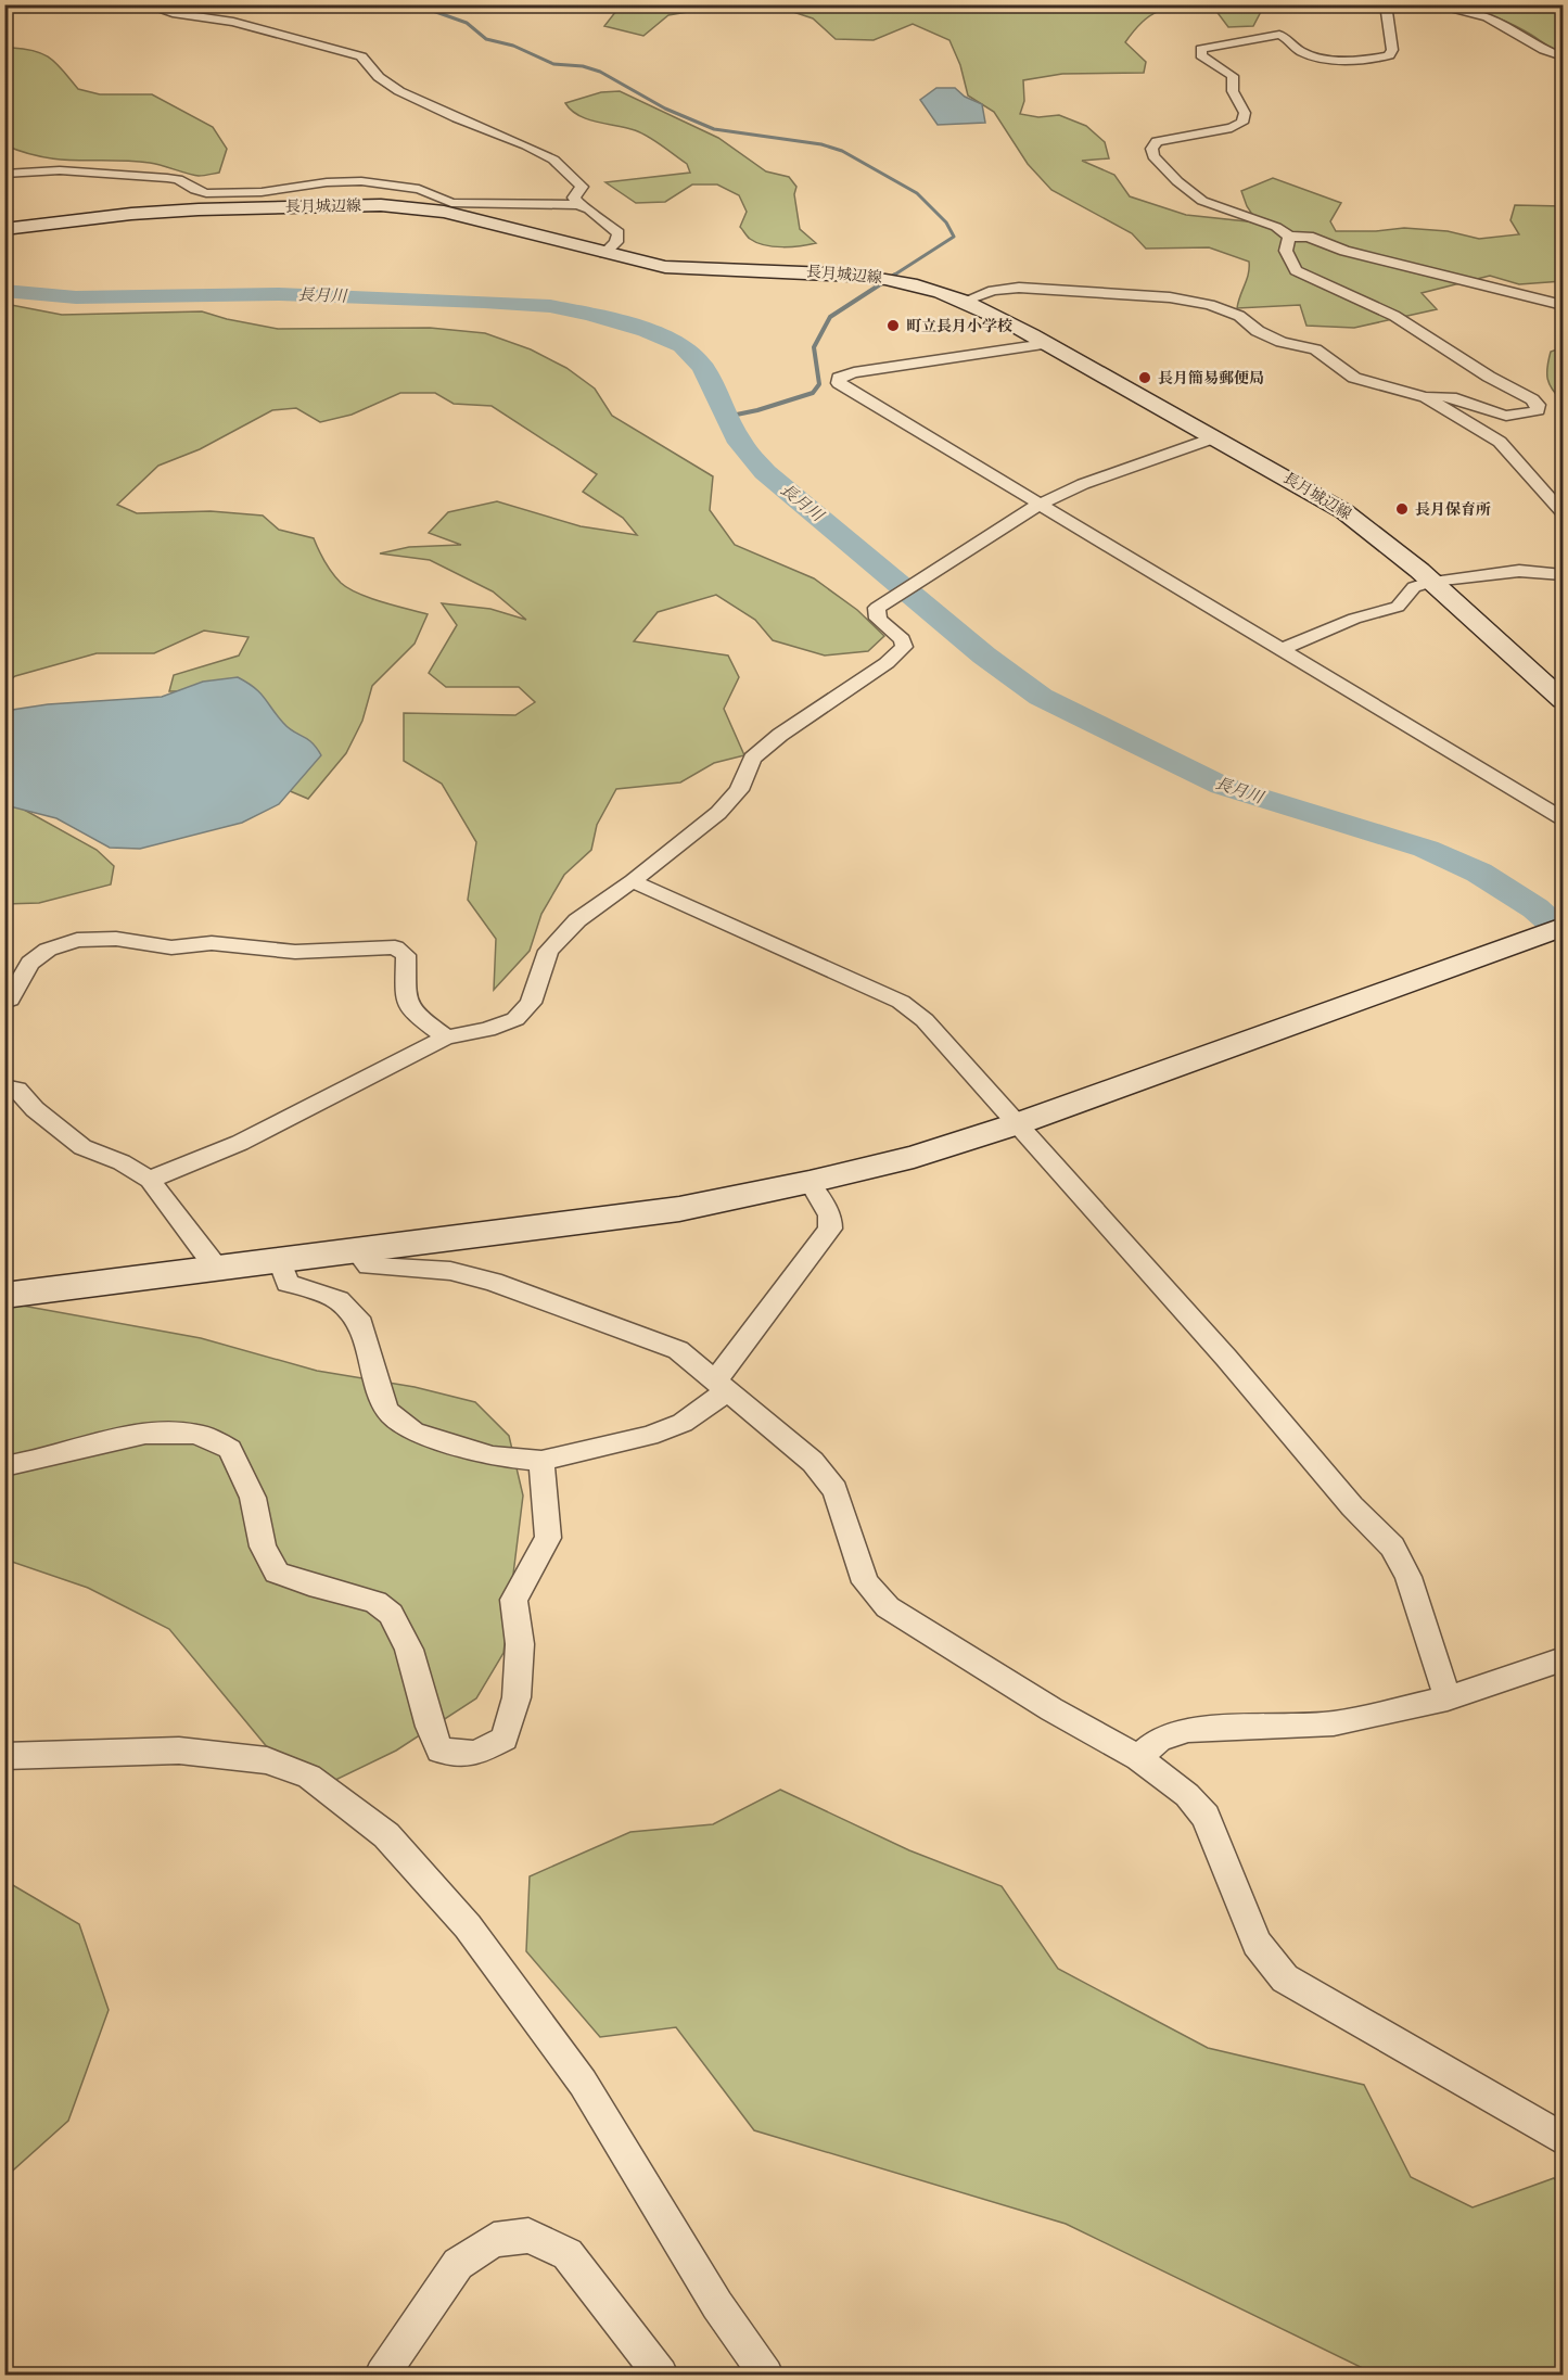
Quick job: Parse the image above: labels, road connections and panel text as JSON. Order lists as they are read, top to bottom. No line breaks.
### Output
{"streets":{"main road":["長月城辺線"]},"water":["長月川"],"places":["町立長月小学校","長月簡易郵便局","長月保育所"]}
